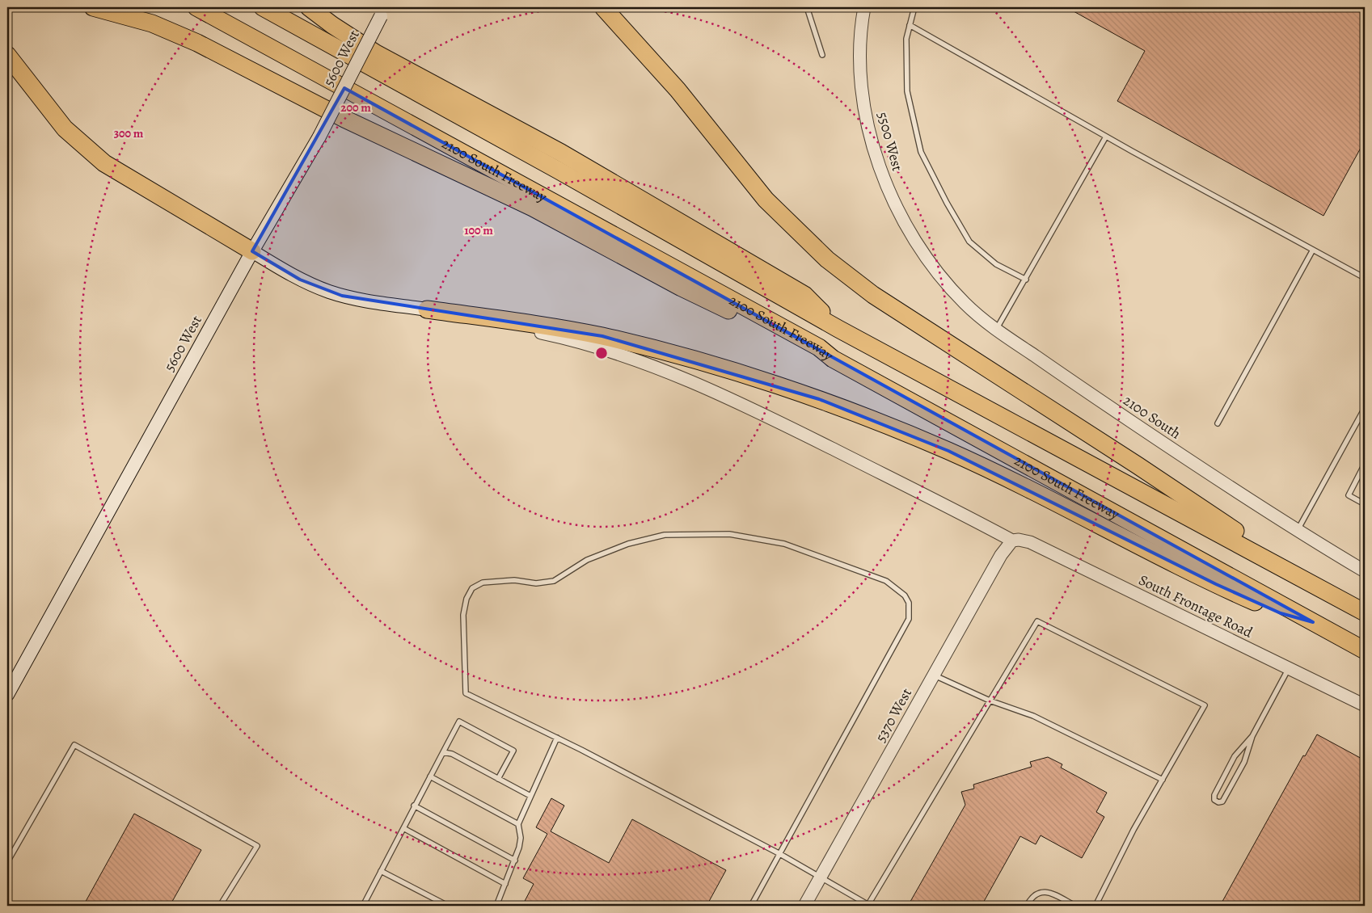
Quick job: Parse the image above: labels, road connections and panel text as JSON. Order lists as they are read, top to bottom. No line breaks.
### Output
{"streets":{"highway":["2100 South Freeway"],"main road":["5600 West"],"street":["5500 West","2100 South","South Frontage Road","5370 West"]},"crossings":[["5500 West","2100 South"],["South Frontage Road","5370 West"]],"rings":["200 m","300 m","100 m"]}
